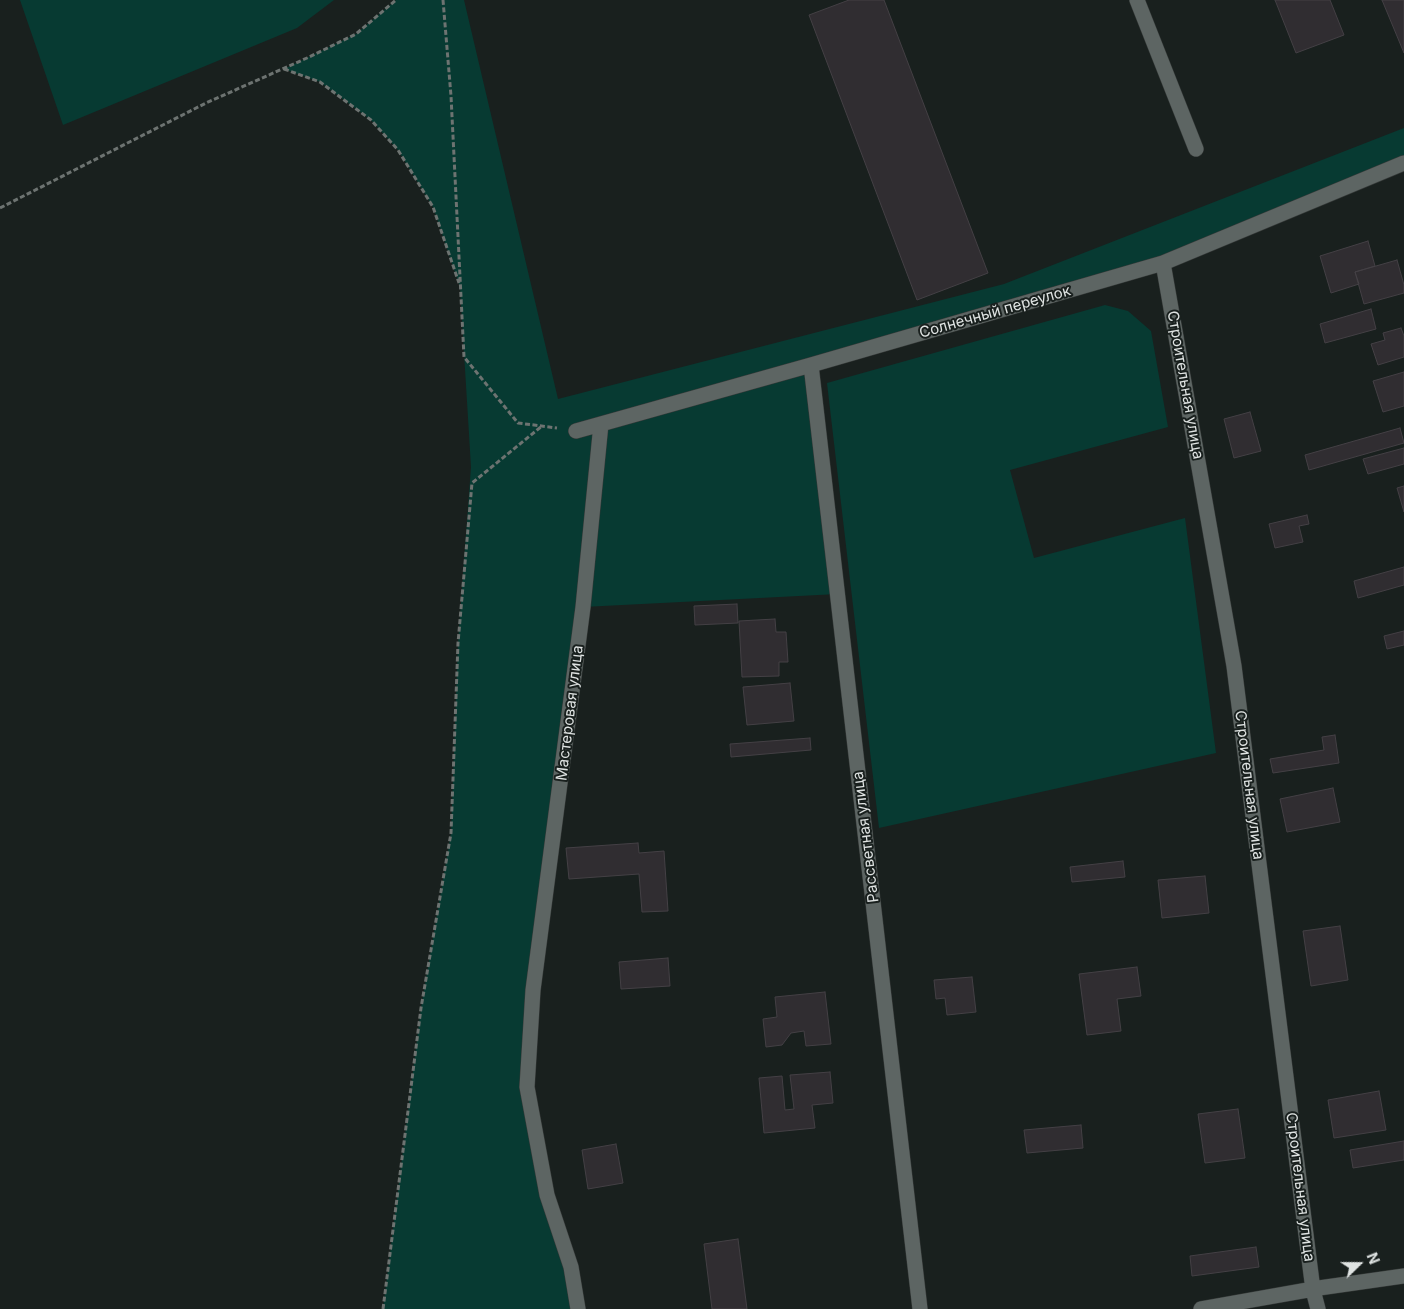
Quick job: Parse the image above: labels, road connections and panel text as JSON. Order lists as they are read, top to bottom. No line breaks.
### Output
{"streets":{"street":["Солнечный переулок","Строительная улица","Мастеровая улица","Рассветная улица"]},"crossings":[["Солнечный переулок","Строительная улица"],["Солнечный переулок","Мастеровая улица"],["Солнечный переулок","Рассветная улица"]],"north":"right"}
